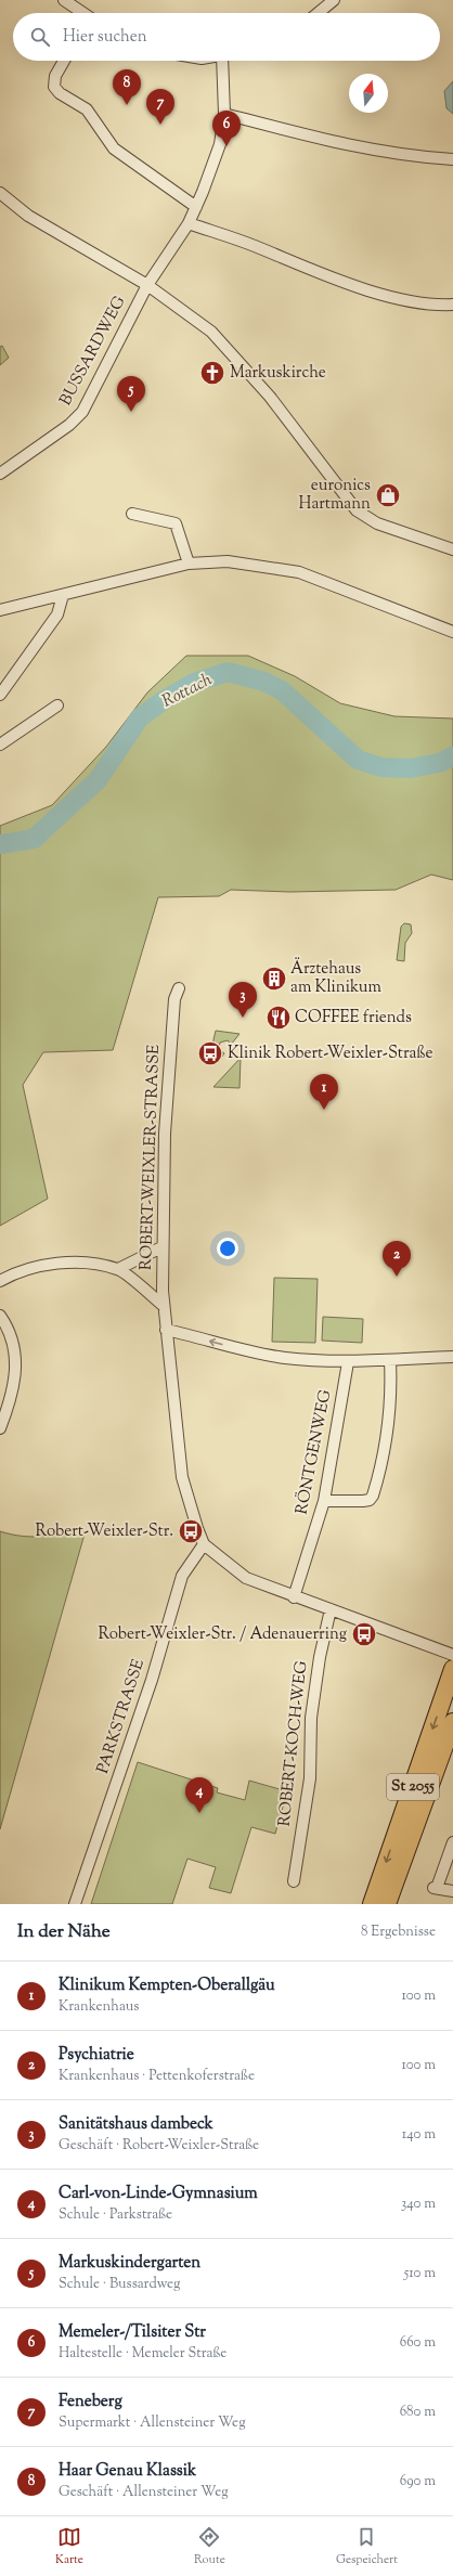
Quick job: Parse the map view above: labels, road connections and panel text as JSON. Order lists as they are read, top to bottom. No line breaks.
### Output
{"streets":{"main road":["St 2055"],"street":["BUSSARDWEG","ROBERT-WEIXLER-STRASSE","RÖNTGENWEG","PARKSTRASSE","ROBERT-KOCH-WEG"]},"crossings":[["ROBERT-WEIXLER-STRASSE","RÖNTGENWEG"],["ROBERT-WEIXLER-STRASSE","PARKSTRASSE"],["ROBERT-WEIXLER-STRASSE","ROBERT-KOCH-WEG"]],"water":["Rottach"],"places":{"church":["Markuskirche"],"shop":["euronics Hartmann"],"building":["Ärztehaus am Klinikum"],"restaurant":["COFFEE friends"],"bus stop":["Klinik Robert-Weixler-Straße","Robert-Weixler-Str.","Robert-Weixler-Str. / Adenauerring"]},"north":"top","page":{"search":"Hier suchen","pins":["8","7","6","5","3","1","2","4"],"heading":["In der Nähe","8 Ergebnisse"],"list":[{"mark":"1","name":"Klinikum Kempten-Oberallgäu","note":"Krankenhaus","value":"100 m"},{"mark":"2","name":"Psychiatrie","note":"Krankenhaus · Pettenkoferstraße","value":"100 m"},{"mark":"3","name":"Sanitätshaus dambeck","note":"Geschäft · Robert-Weixler-Straße","value":"140 m"},{"mark":"4","name":"Carl-von-Linde-Gymnasium","note":"Schule · Parkstraße","value":"340 m"},{"mark":"5","name":"Markuskindergarten","note":"Schule · Bussardweg","value":"510 m"},{"mark":"6","name":"Memeler-/Tilsiter Str","note":"Haltestelle · Memeler Straße","value":"660 m"},{"mark":"7","name":"Feneberg","note":"Supermarkt · Allensteiner Weg","value":"680 m"},{"mark":"8","name":"Haar Genau Klassik","note":"Geschäft · Allensteiner Weg","value":"690 m"}],"nav":["Karte","Route","Gespeichert"]}}
